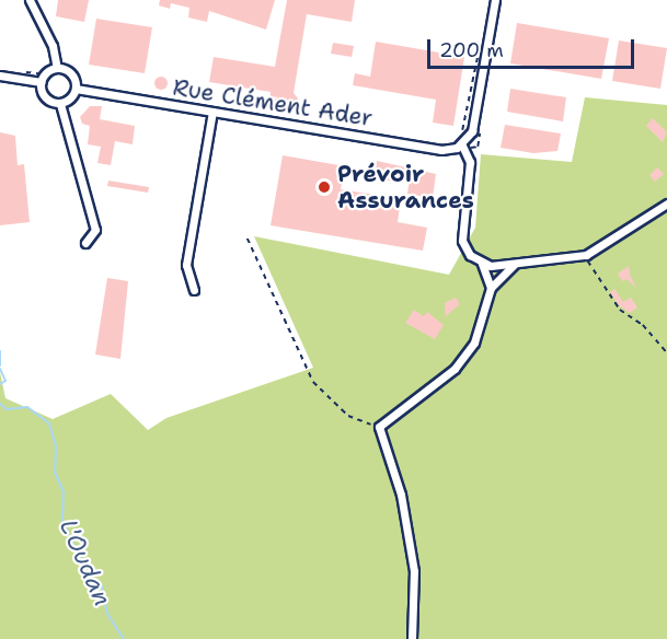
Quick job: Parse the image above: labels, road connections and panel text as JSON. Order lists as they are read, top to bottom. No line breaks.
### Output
{"streets":{"street":["Rue Clément Ader"]},"water":["L'Oudan"],"places":["Prévoir Assurances"],"scale_bar":"200 m"}
